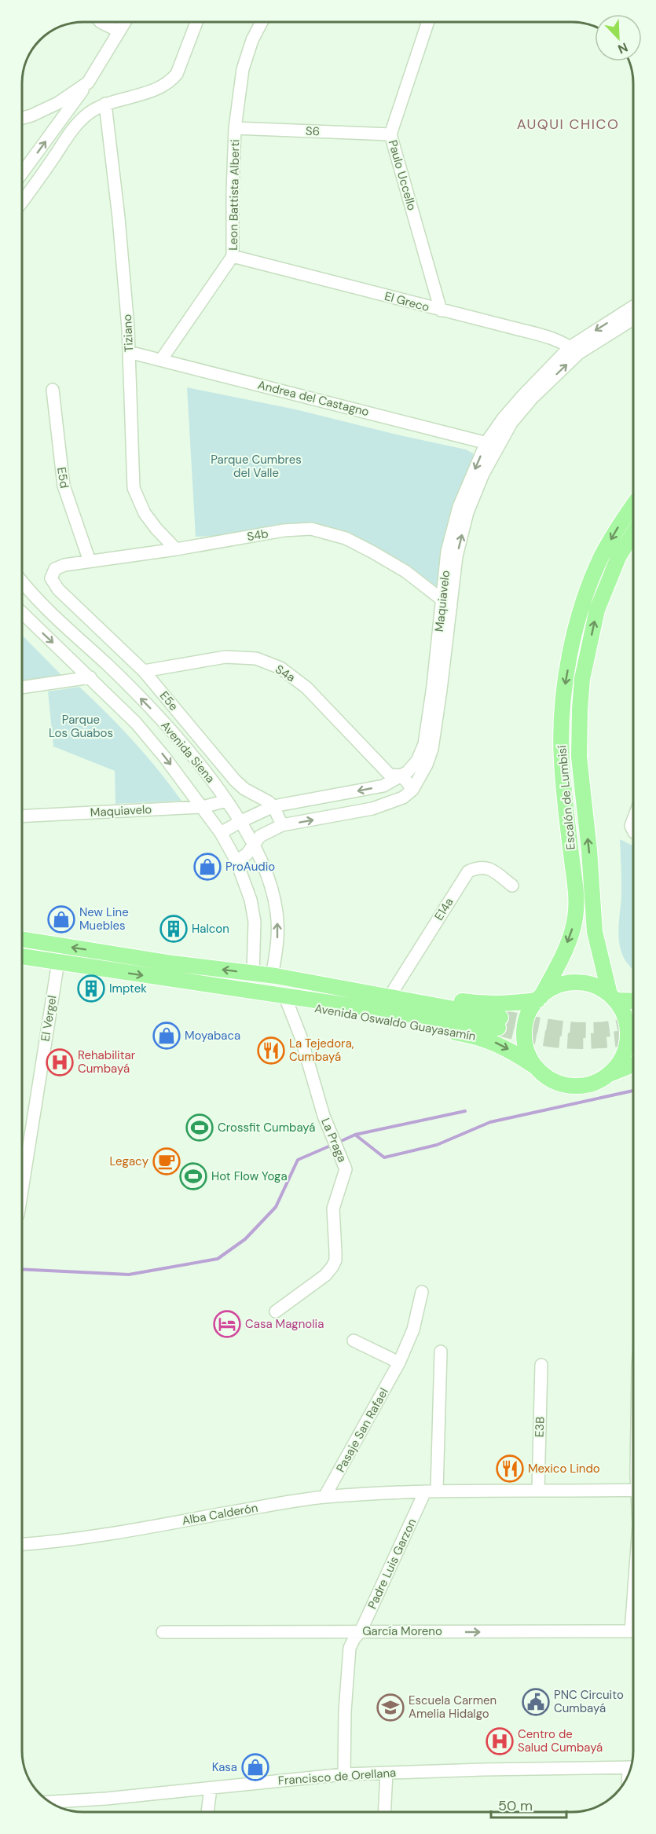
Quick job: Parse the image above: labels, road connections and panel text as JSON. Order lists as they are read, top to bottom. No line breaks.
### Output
{"streets":{"main road":["Escalón de Lumbisí","Avenida Oswaldo Guayasamín"],"street":["S6","Paulo Uccello","Leon Battista Alberti","El Greco","Tiziano","Andrea del Castagno","E5d","S4b","Maquiavelo","S4a","E5e","Avenida Siena","E14a","El Vergel","La Praga","E3B","Pasaje San Rafael","Alba Calderón","Padre Luis Garzon","García Moreno","Francisco de Orellana"]},"crossings":[["S6","Paulo Uccello"],["S6","Leon Battista Alberti"],["Paulo Uccello","El Greco"],["Leon Battista Alberti","El Greco"],["Leon Battista Alberti","Andrea del Castagno"],["El Greco","Maquiavelo"],["Tiziano","Andrea del Castagno"],["Tiziano","S4b"],["Andrea del Castagno","Maquiavelo"],["E5d","S4b"],["S4b","Maquiavelo"],["S4b","E5e"],["Maquiavelo","S4a"],["Maquiavelo","Avenida Siena"],["S4a","E5e"],["Avenida Siena","Avenida Oswaldo Guayasamín"],["Escalón de Lumbisí","Avenida Oswaldo Guayasamín"],["E14a","Avenida Oswaldo Guayasamín"],["El Vergel","Avenida Oswaldo Guayasamín"],["Avenida Oswaldo Guayasamín","La Praga"],["E3B","Alba Calderón"],["Pasaje San Rafael","Alba Calderón"],["Alba Calderón","Padre Luis Garzon"],["Padre Luis Garzon","García Moreno"],["Padre Luis Garzon","Francisco de Orellana"]],"one_way":["García Moreno"],"districts":["AUQUI CHICO"],"parks":["Parque Cumbres del Valle","Parque Los Guabos"],"places":{"shop":["ProAudio","New Line Muebles","Moyabaca","Kasa"],"building":["Halcon","Imptek"],"restaurant":["La Tejedora, Cumbayá","Mexico Lindo"],"hospital":["Rehabilitar Cumbayá","Centro de Salud Cumbayá"],"sports":["Crossfit Cumbayá","Hot Flow Yoga"],"cafe":["Legacy"],"hotel":["Casa Magnolia"],"public building":["PNC Circuito Cumbayá"],"school or university":["Escuela Carmen Amelia Hidalgo"]},"scale_bar":"50 m","north":"bottom right"}
